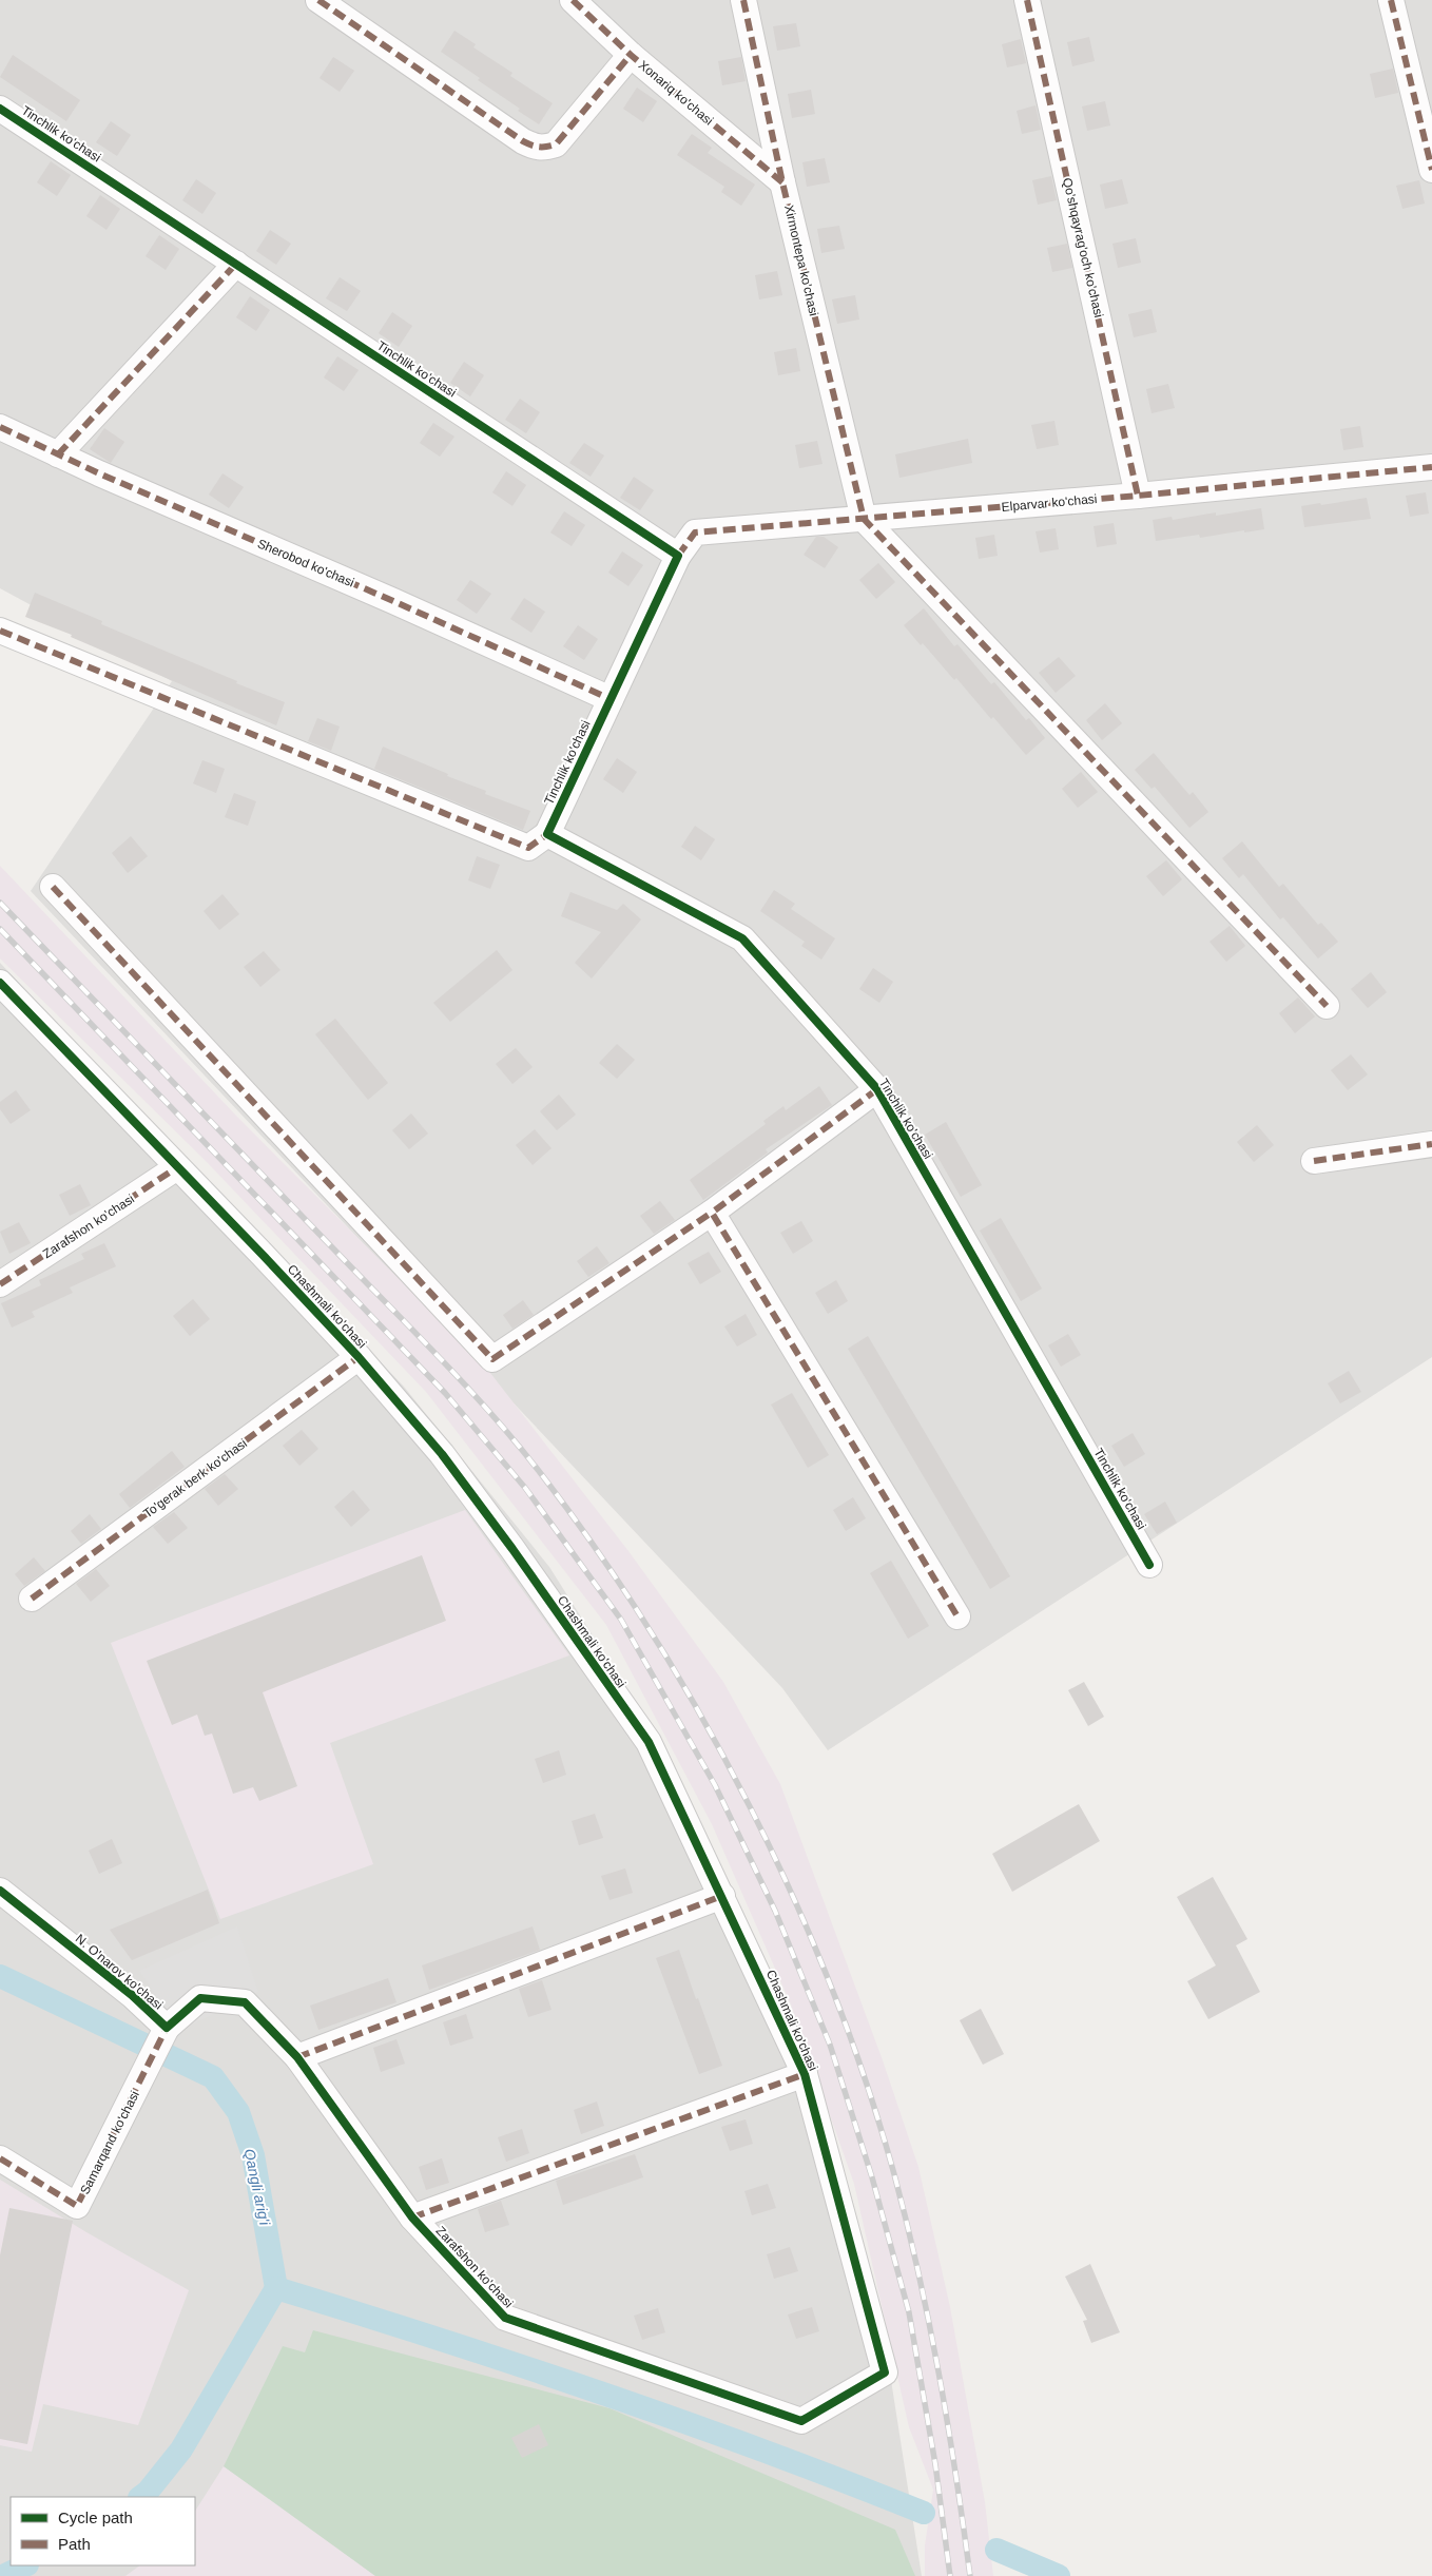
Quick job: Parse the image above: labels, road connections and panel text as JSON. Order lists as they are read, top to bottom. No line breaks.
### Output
{"streets":{"street":["Xonariq ko'chasi","Tinchlik ko'chasi","Qo'shqayrag'och ko'chasi","Xirmontepa ko'chasi","Elparvar ko'chasi","Sherobod ko'chasi","Zarafshon ko'chasi","Chashmali ko'chasi","To'gerak berk ko'chasi","N. O'narov ko'chasi","Samarqand ko'chasi"]},"crossings":[["Xonariq ko'chasi","Xirmontepa ko'chasi"],["Tinchlik ko'chasi","Elparvar ko'chasi"],["Tinchlik ko'chasi","Sherobod ko'chasi"],["Qo'shqayrag'och ko'chasi","Elparvar ko'chasi"],["Xirmontepa ko'chasi","Elparvar ko'chasi"],["Zarafshon ko'chasi","Chashmali ko'chasi"],["Zarafshon ko'chasi","N. O'narov ko'chasi"],["Chashmali ko'chasi","To'gerak berk ko'chasi"],["N. O'narov ko'chasi","Samarqand ko'chasi"]],"water":["Qangli arig'i"],"legend":["Cycle path","Path"]}
